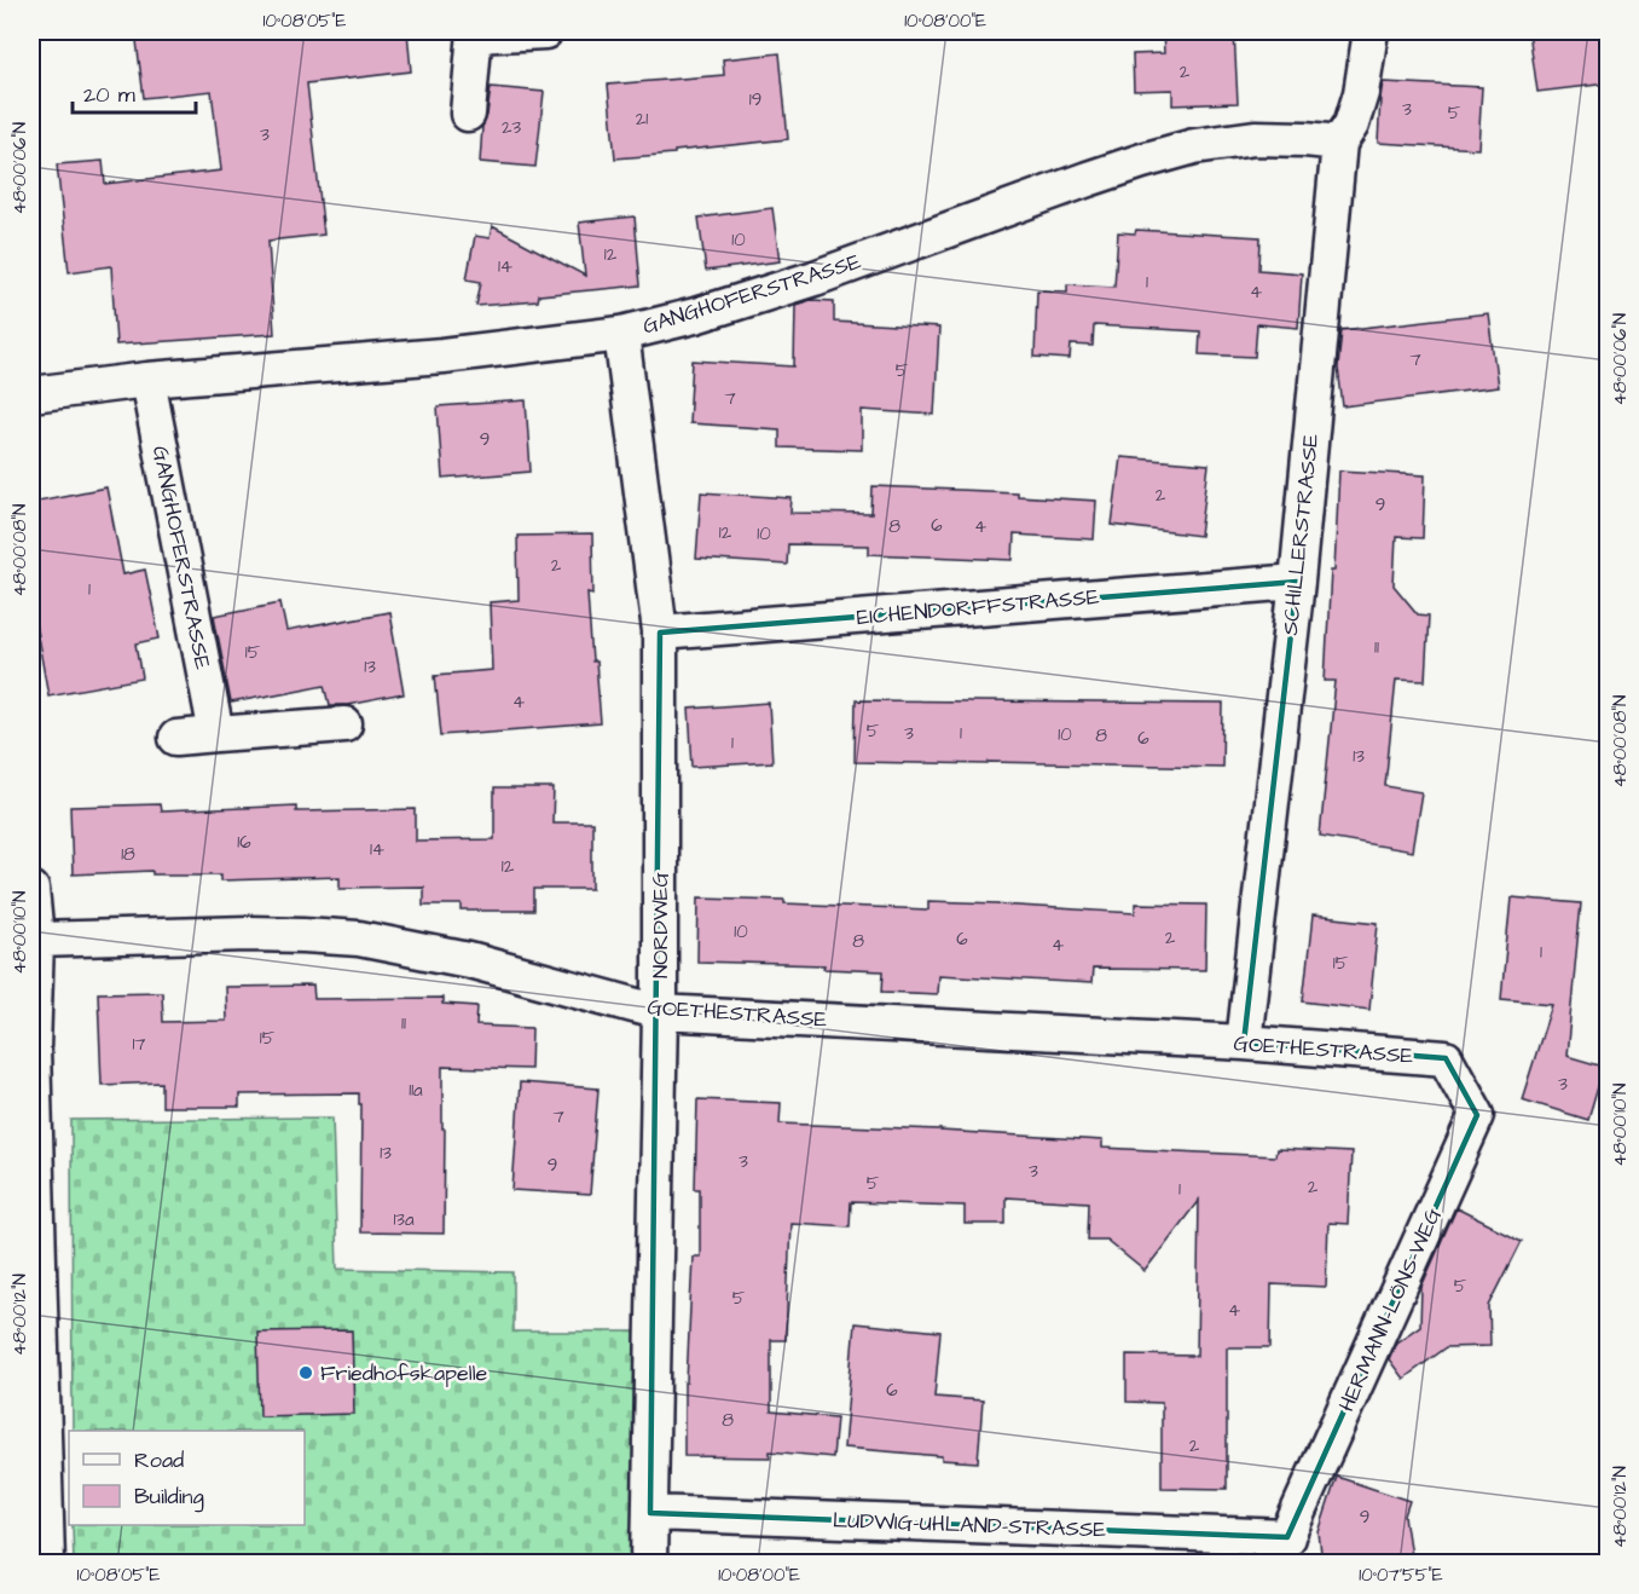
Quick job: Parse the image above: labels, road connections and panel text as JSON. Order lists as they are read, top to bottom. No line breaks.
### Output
{"streets":{"street":["GANGHOFERSTRASSE","SCHILLERSTRASSE","EICHENDORFFSTRASSE","NORDWEG","GOETHESTRASSE","HERMANN-LÖNS-WEG","LUDWIG-UHLAND-STRASSE"]},"crossings":[["GANGHOFERSTRASSE","SCHILLERSTRASSE"],["GANGHOFERSTRASSE","NORDWEG"],["SCHILLERSTRASSE","EICHENDORFFSTRASSE"],["SCHILLERSTRASSE","GOETHESTRASSE"],["EICHENDORFFSTRASSE","NORDWEG"],["NORDWEG","GOETHESTRASSE"],["NORDWEG","LUDWIG-UHLAND-STRASSE"],["GOETHESTRASSE","HERMANN-LÖNS-WEG"],["HERMANN-LÖNS-WEG","LUDWIG-UHLAND-STRASSE"]],"places":["Friedhofskapelle"],"house_numbers":["2","19","3","5","21","23","3","10","12","14","1","4","7","5","7","9","2","9","6","8","4","12","10","2","1","11","15","13","4","5","3","1","10","8","6","1","13","16","14","18","12","10","2","6","8","4","1","15","11","15","17","3","11a","7","13","3","9","3","5","2","1","13a","5","5","4","6","8","2","9"],"legend":["Road","Building"],"scale_bar":"20 m","coordinates":["10°08'05\"E","10°08'00\"E","48°00'06\"N","48°00'08\"N","48°00'10\"N","48°00'12\"N","10°07'55\"E"]}
